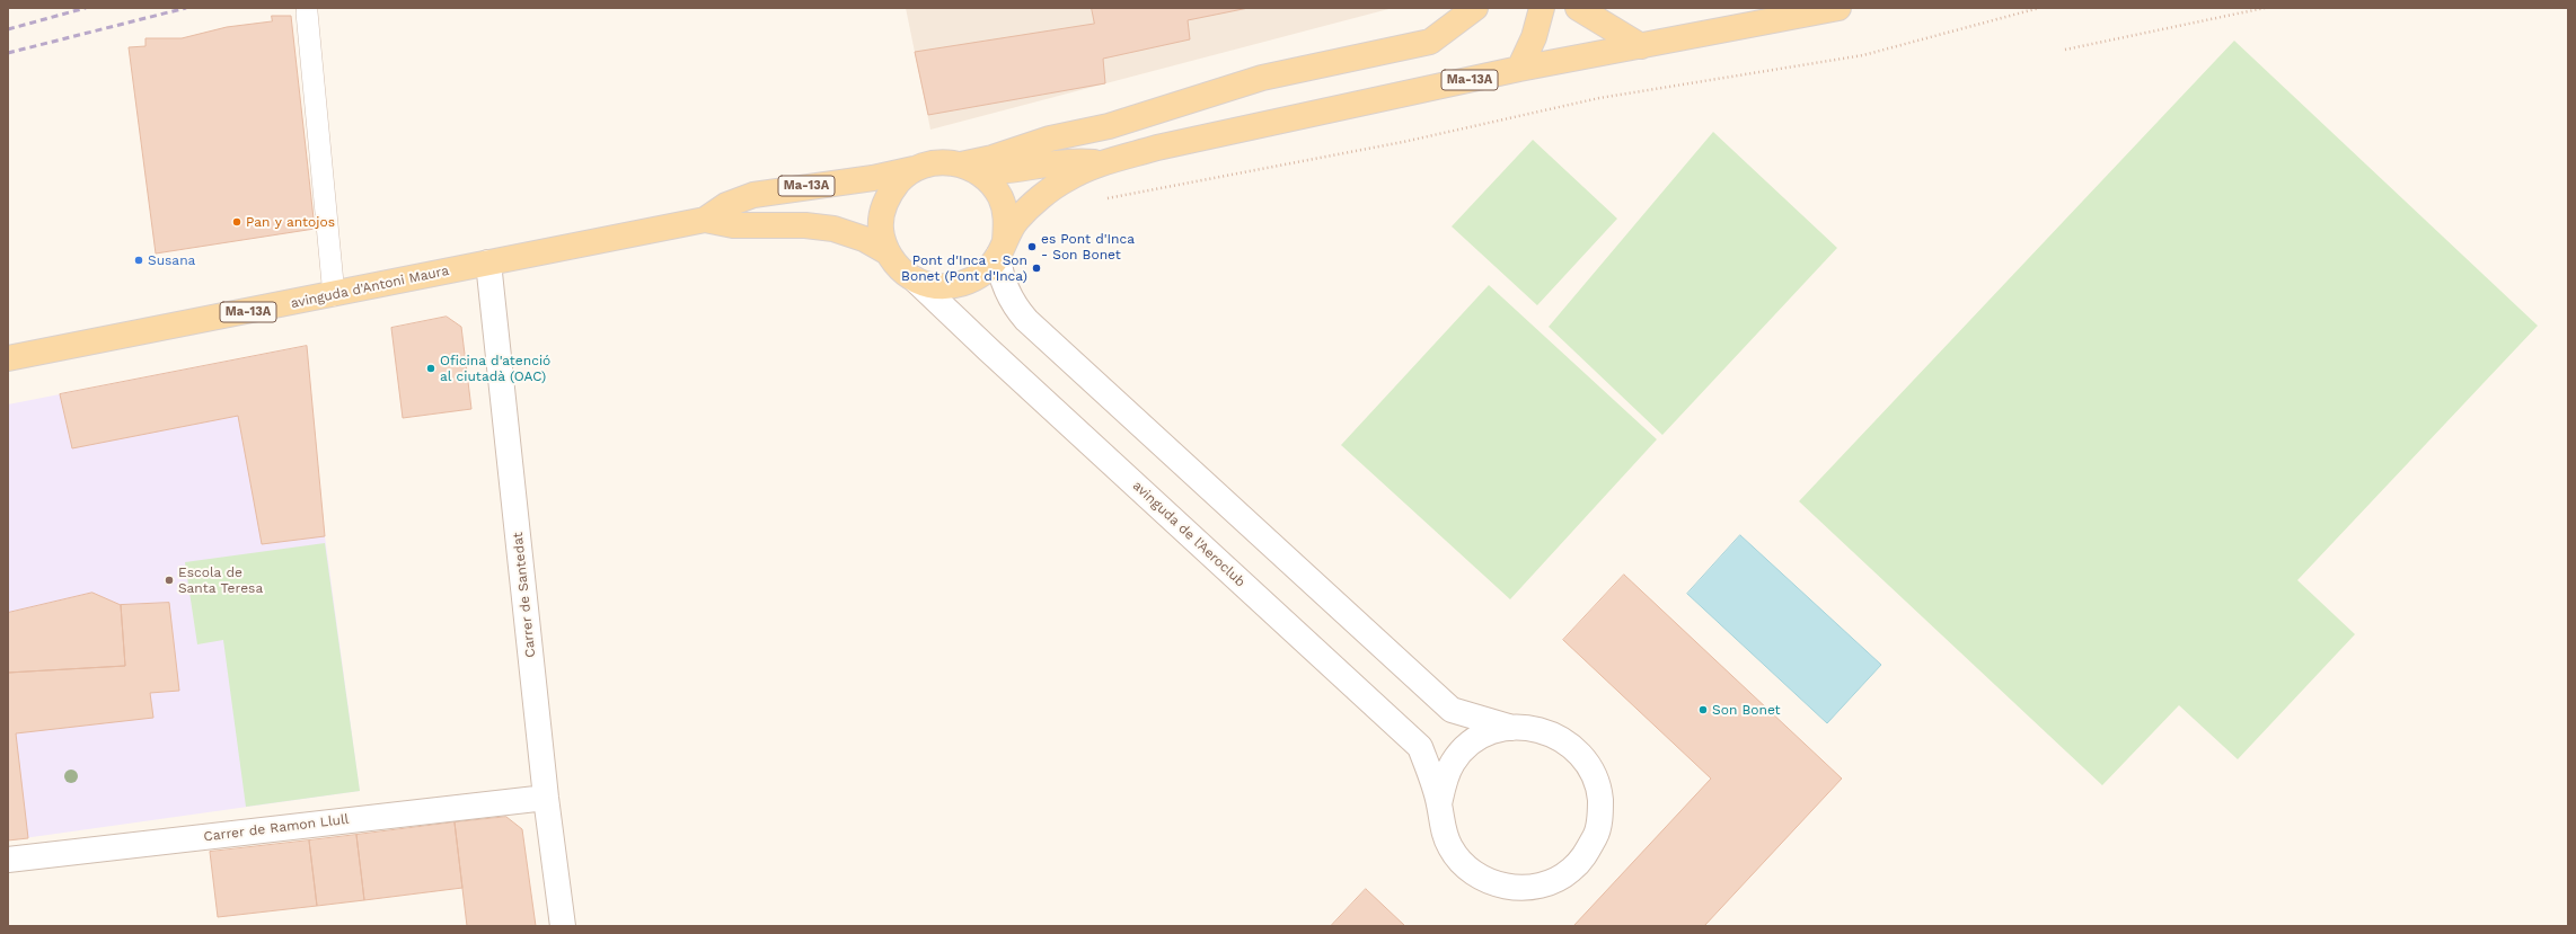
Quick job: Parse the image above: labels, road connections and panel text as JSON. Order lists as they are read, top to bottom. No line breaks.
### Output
{"streets":{"main road":["Ma-13A","avinguda d'Antoni Maura"],"street":["avinguda de l'Aeroclub","Carrer de Santedat","Carrer de Ramon Llull"]},"crossings":[["Ma-13A","avinguda d'Antoni Maura"],["Ma-13A","avinguda de l'Aeroclub"],["avinguda d'Antoni Maura","avinguda de l'Aeroclub"],["avinguda d'Antoni Maura","Carrer de Santedat"],["Carrer de Santedat","Carrer de Ramon Llull"]],"places":["Pan y antojos","es Pont d'Inca - Son Bonet","Susana","Pont d'Inca - Son Bonet (Pont d'Inca)","Oficina d'atenció al ciutadà (OAC)","Escola de Santa Teresa","Son Bonet"]}
